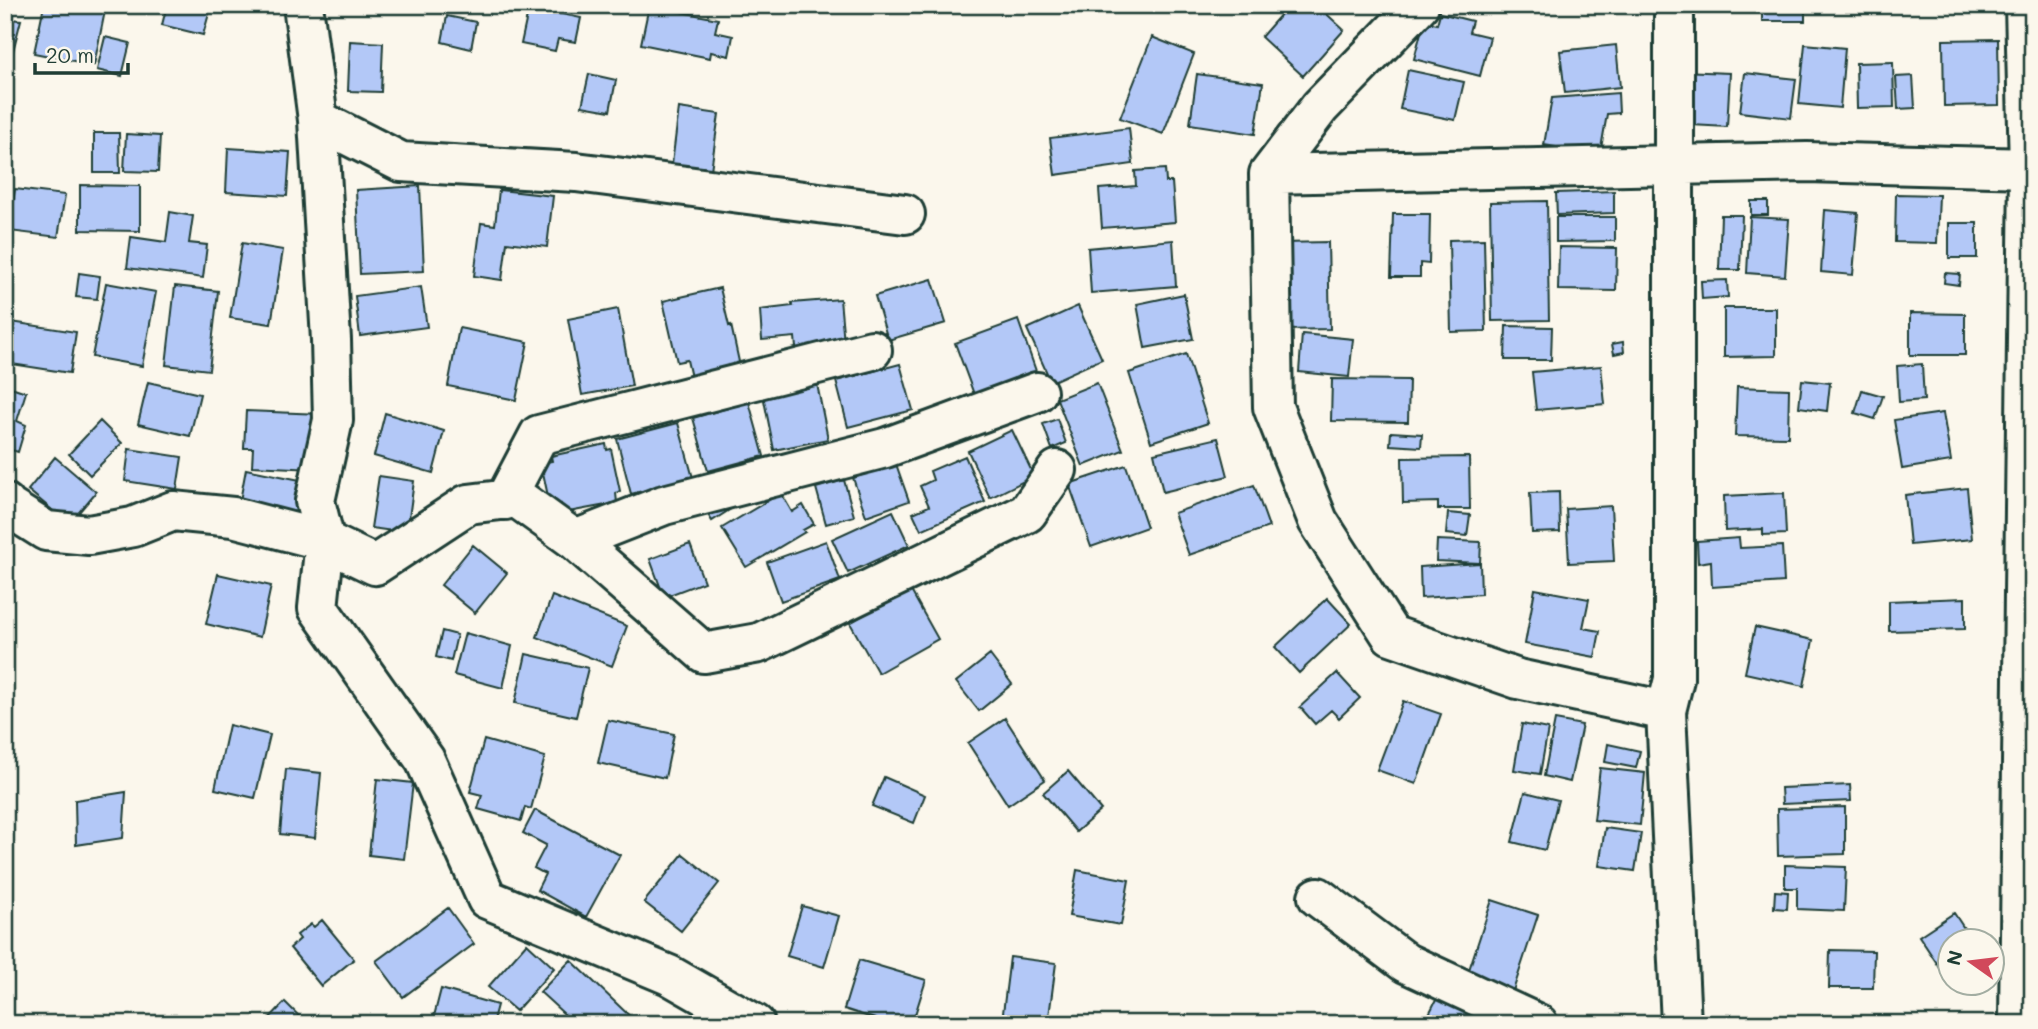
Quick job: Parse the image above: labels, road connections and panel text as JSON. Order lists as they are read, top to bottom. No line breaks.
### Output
{"scale_bar":"20 m","north":"left"}
